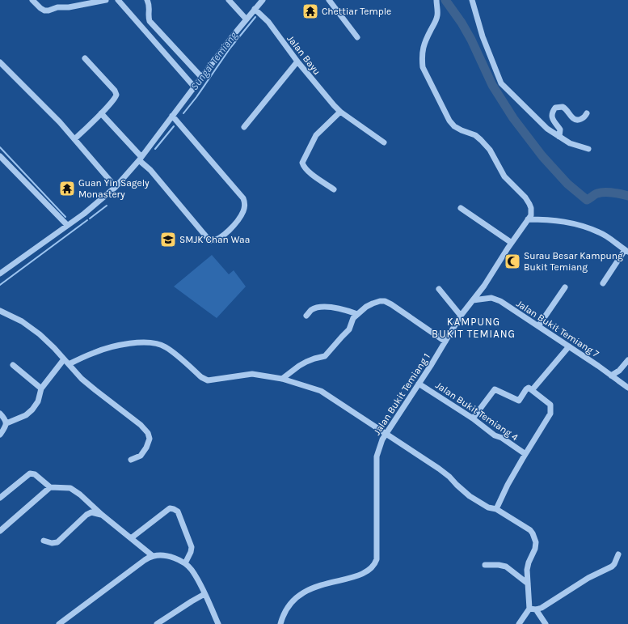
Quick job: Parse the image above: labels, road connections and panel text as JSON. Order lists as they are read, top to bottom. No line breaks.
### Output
{"streets":{"street":["Jalan Bayu","Jalan Bukit Temiang 7","Jalan Bukit Temiang 1","Jalan Bukit Temiang 4"]},"crossings":[["Jalan Bukit Temiang 7","Jalan Bukit Temiang 1"],["Jalan Bukit Temiang 1","Jalan Bukit Temiang 4"]],"districts":["KAMPUNG BUKIT TEMIANG"],"water":["Sungai Temiang"],"places":{"temple":["Chettiar Temple","Guan Yin Sagely Monastery"],"school or university":["SMJK Chan Waa"],"mosque":["Surau Besar Kampung Bukit Temiang"]}}
